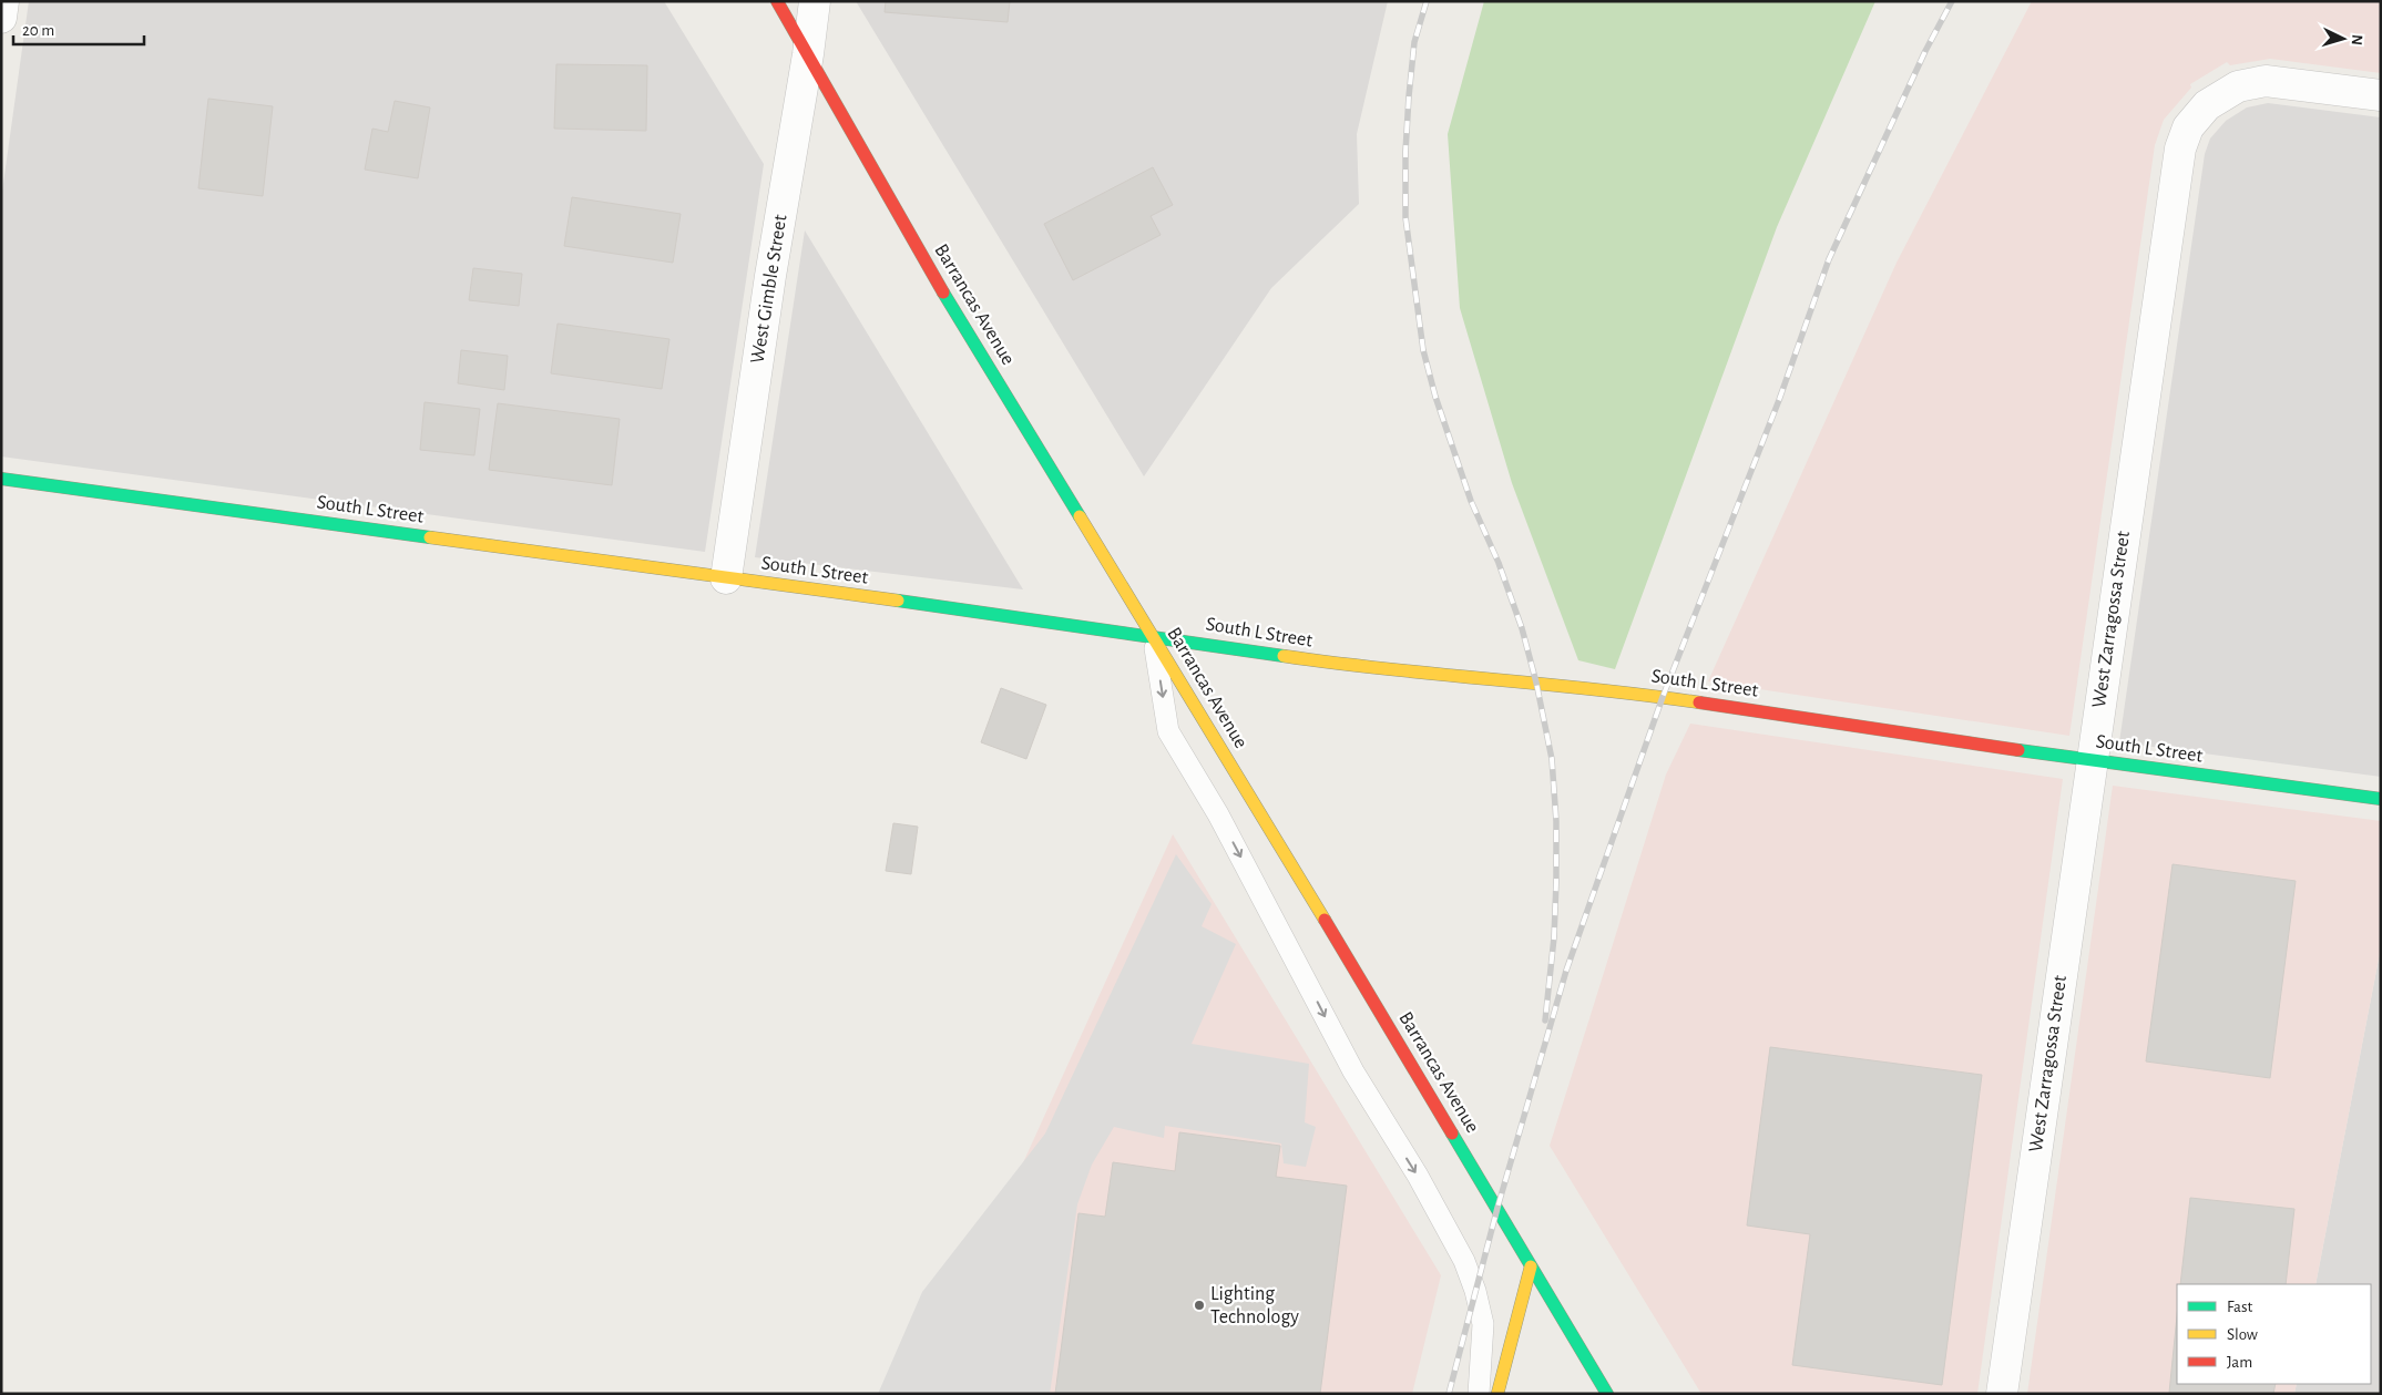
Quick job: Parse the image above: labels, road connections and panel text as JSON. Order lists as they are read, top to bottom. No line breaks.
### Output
{"streets":{"street":["West Gimble Street","Barrancas Avenue","South L Street","West Zarragossa Street"]},"crossings":[["West Gimble Street","Barrancas Avenue"],["West Gimble Street","South L Street"],["Barrancas Avenue","South L Street"],["South L Street","West Zarragossa Street"]],"places":["Lighting Technology"],"legend":["Fast","Slow","Jam"],"scale_bar":"20 m","north":"right"}
